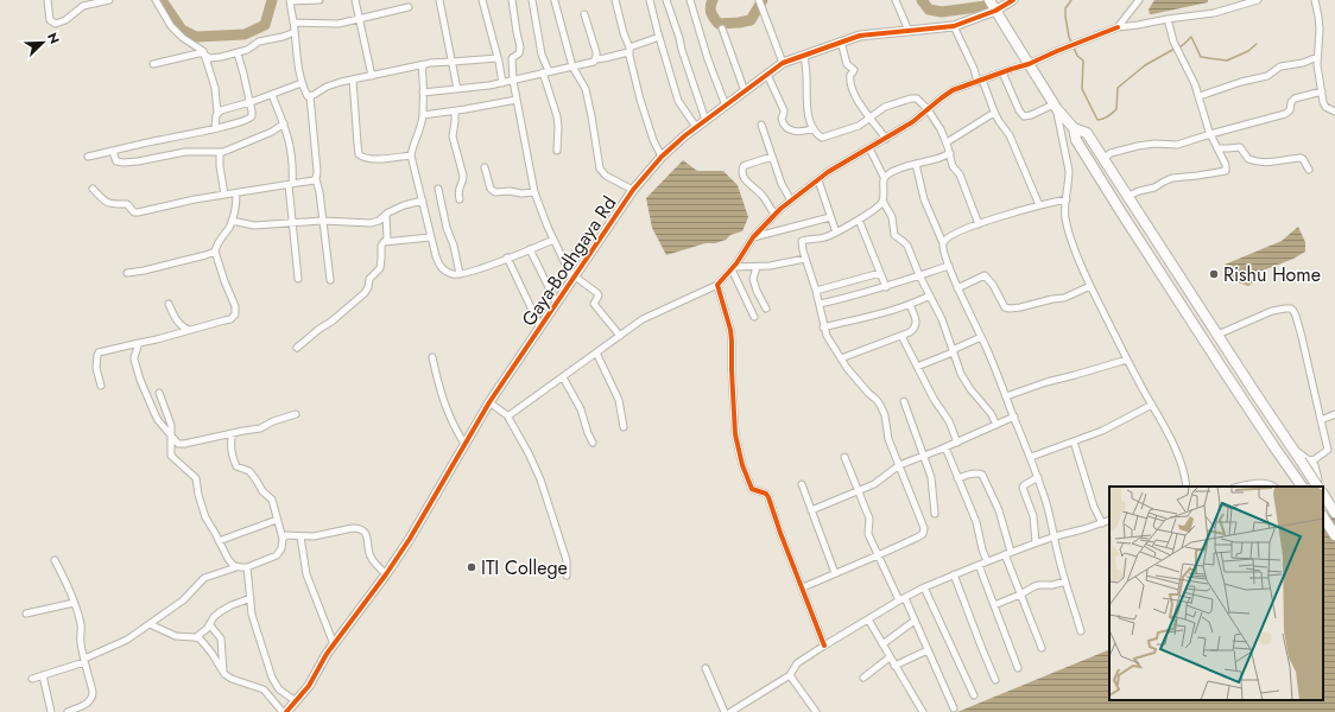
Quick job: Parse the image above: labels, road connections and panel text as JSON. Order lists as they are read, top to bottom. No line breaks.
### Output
{"streets":{"street":["Gaya-Bodhgaya Rd"]},"places":["Rishu Home","ITI College"],"north":"top right"}
